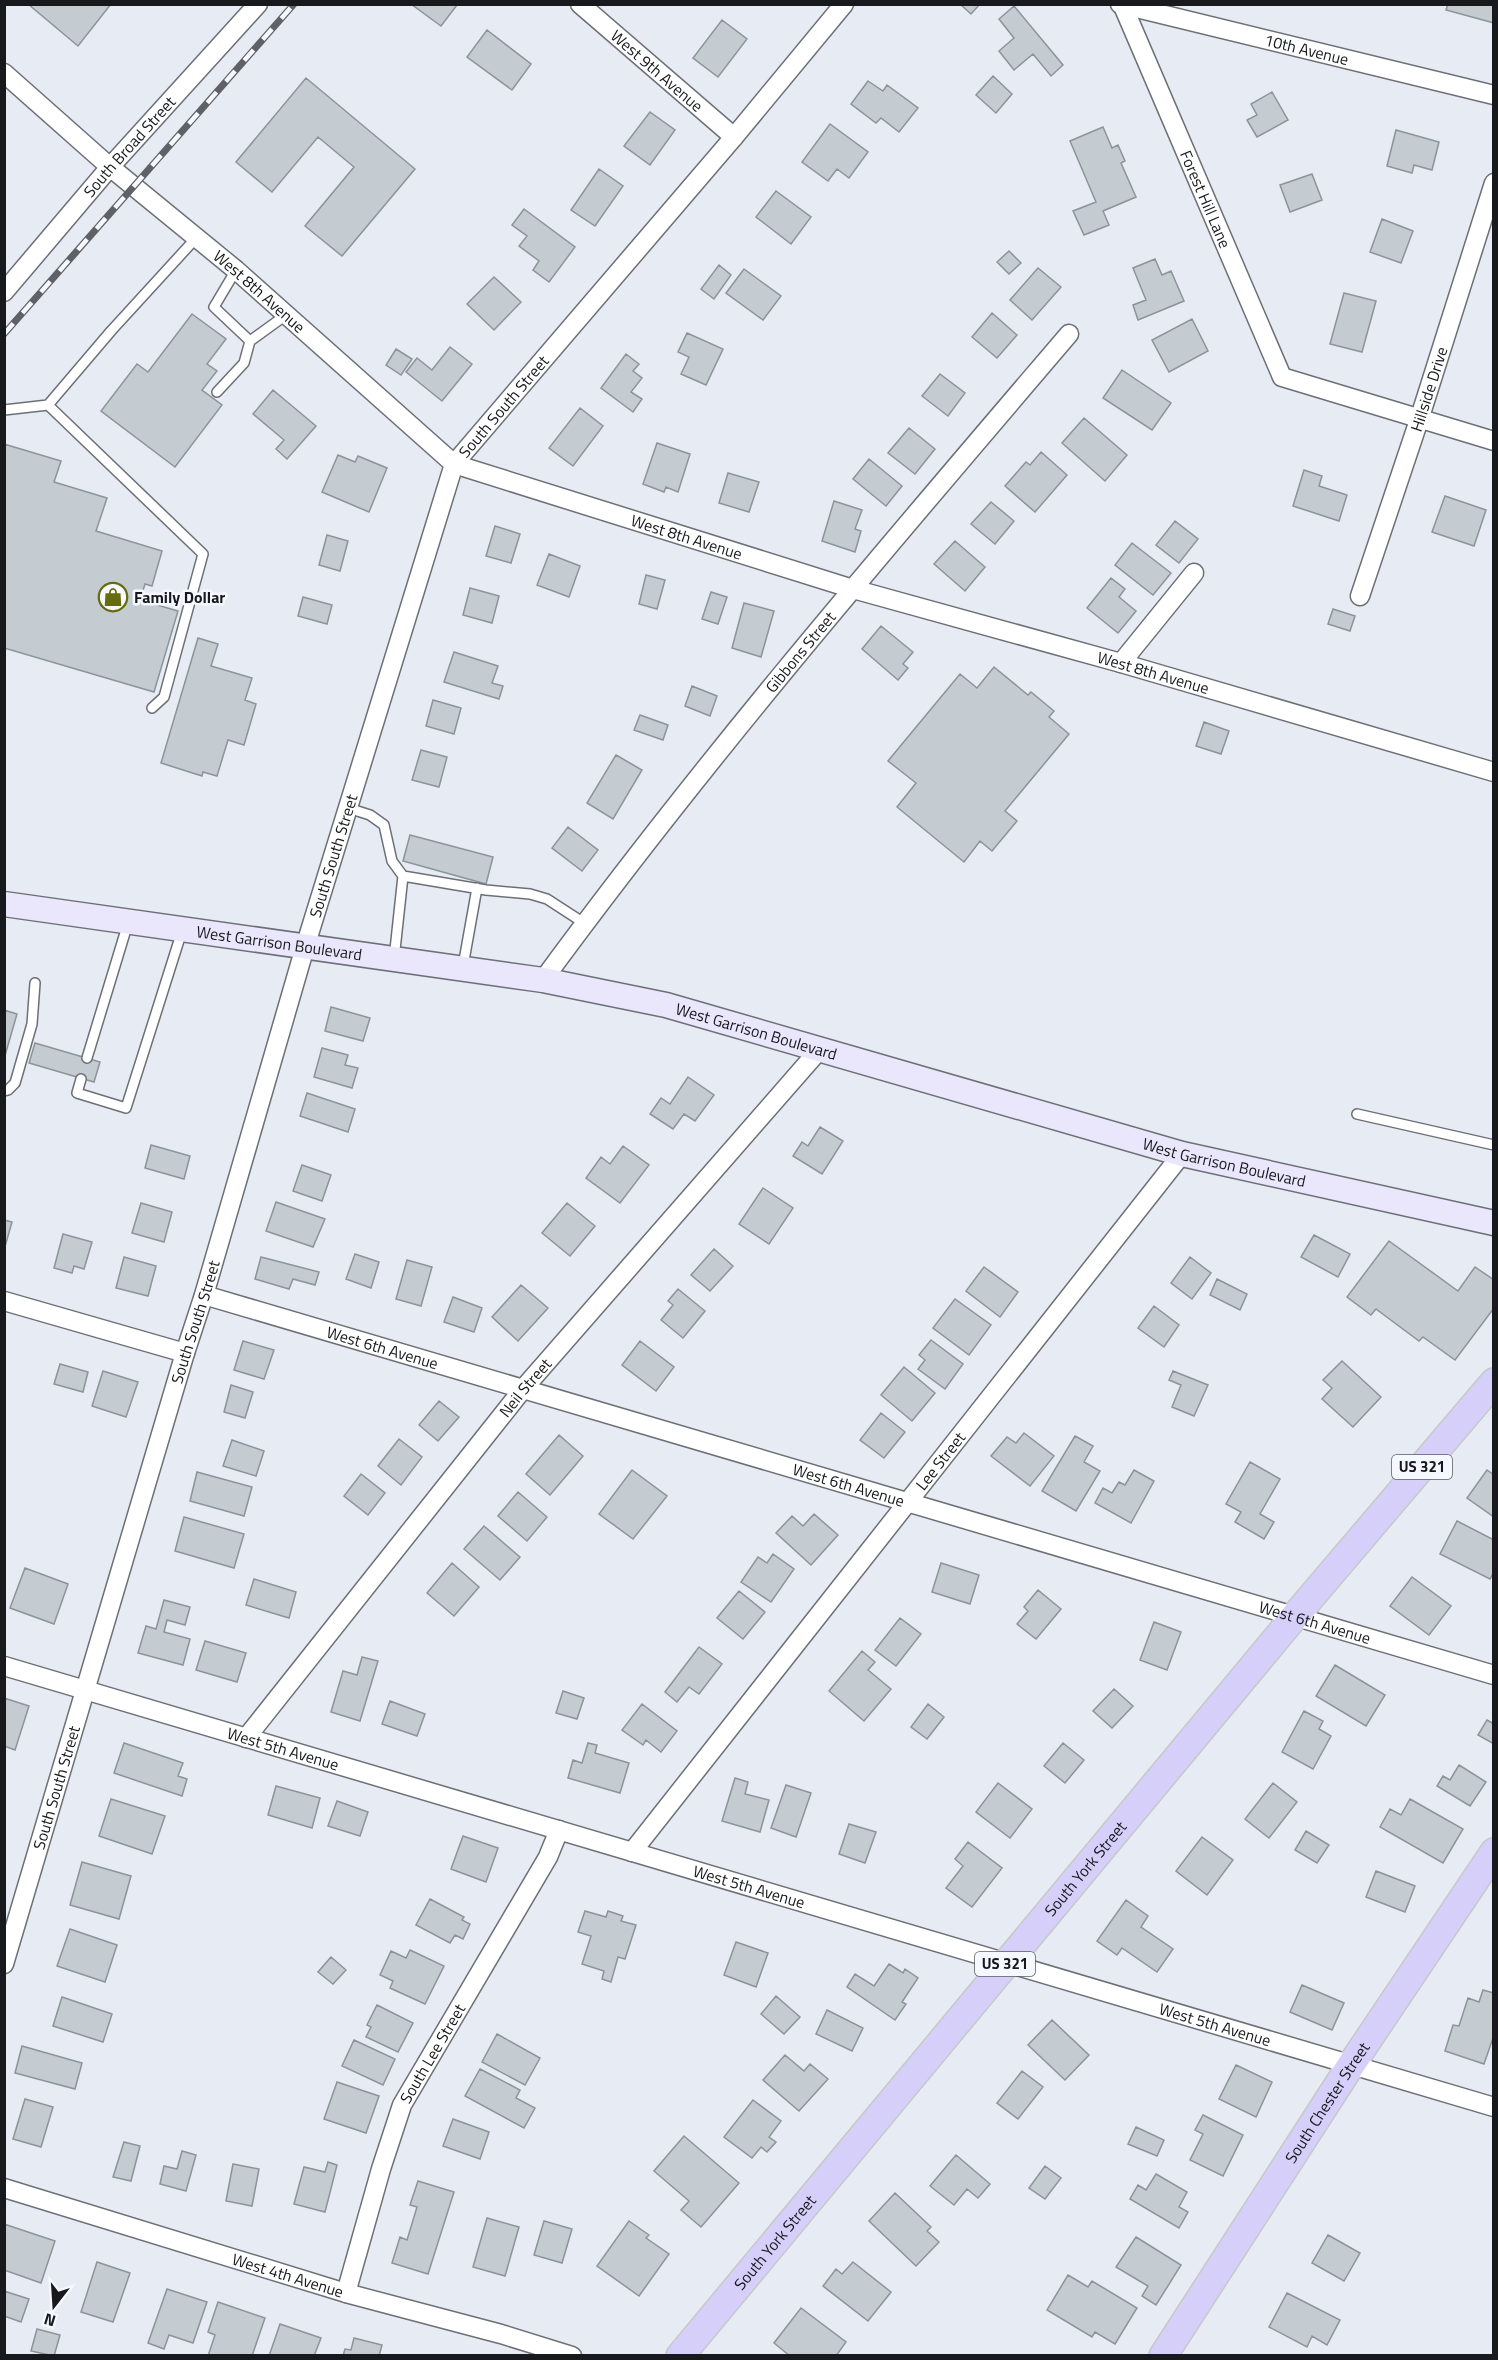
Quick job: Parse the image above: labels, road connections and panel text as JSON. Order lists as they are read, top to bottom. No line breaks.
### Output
{"streets":{"main road":["West Garrison Boulevard","US 321","South York Street","South Chester Street"],"street":["10th Avenue","West 9th Avenue","South Broad Street","Forest Hill Lane","West 8th Avenue","Hillside Drive","South South Street","Gibbons Street","West 6th Avenue","Neil Street","Lee Street","West 5th Avenue","South Lee Street","West 4th Avenue"]},"crossings":[["10th Avenue","Forest Hill Lane"],["West 9th Avenue","South South Street"],["South Broad Street","West 8th Avenue"],["Forest Hill Lane","Hillside Drive"],["West 8th Avenue","South South Street"],["West 8th Avenue","Gibbons Street"],["South South Street","West Garrison Boulevard"],["South South Street","West 6th Avenue"],["South South Street","West 5th Avenue"],["Gibbons Street","West Garrison Boulevard"],["West Garrison Boulevard","Neil Street"],["West Garrison Boulevard","Lee Street"],["West 6th Avenue","Neil Street"],["West 6th Avenue","Lee Street"],["West 6th Avenue","South York Street"],["Neil Street","West 5th Avenue"],["Lee Street","West 5th Avenue"],["West 5th Avenue","South York Street"],["West 5th Avenue","South Lee Street"],["West 5th Avenue","South Chester Street"],["South Lee Street","West 4th Avenue"]],"places":{"shop":["Family Dollar"]},"north":"bottom"}
